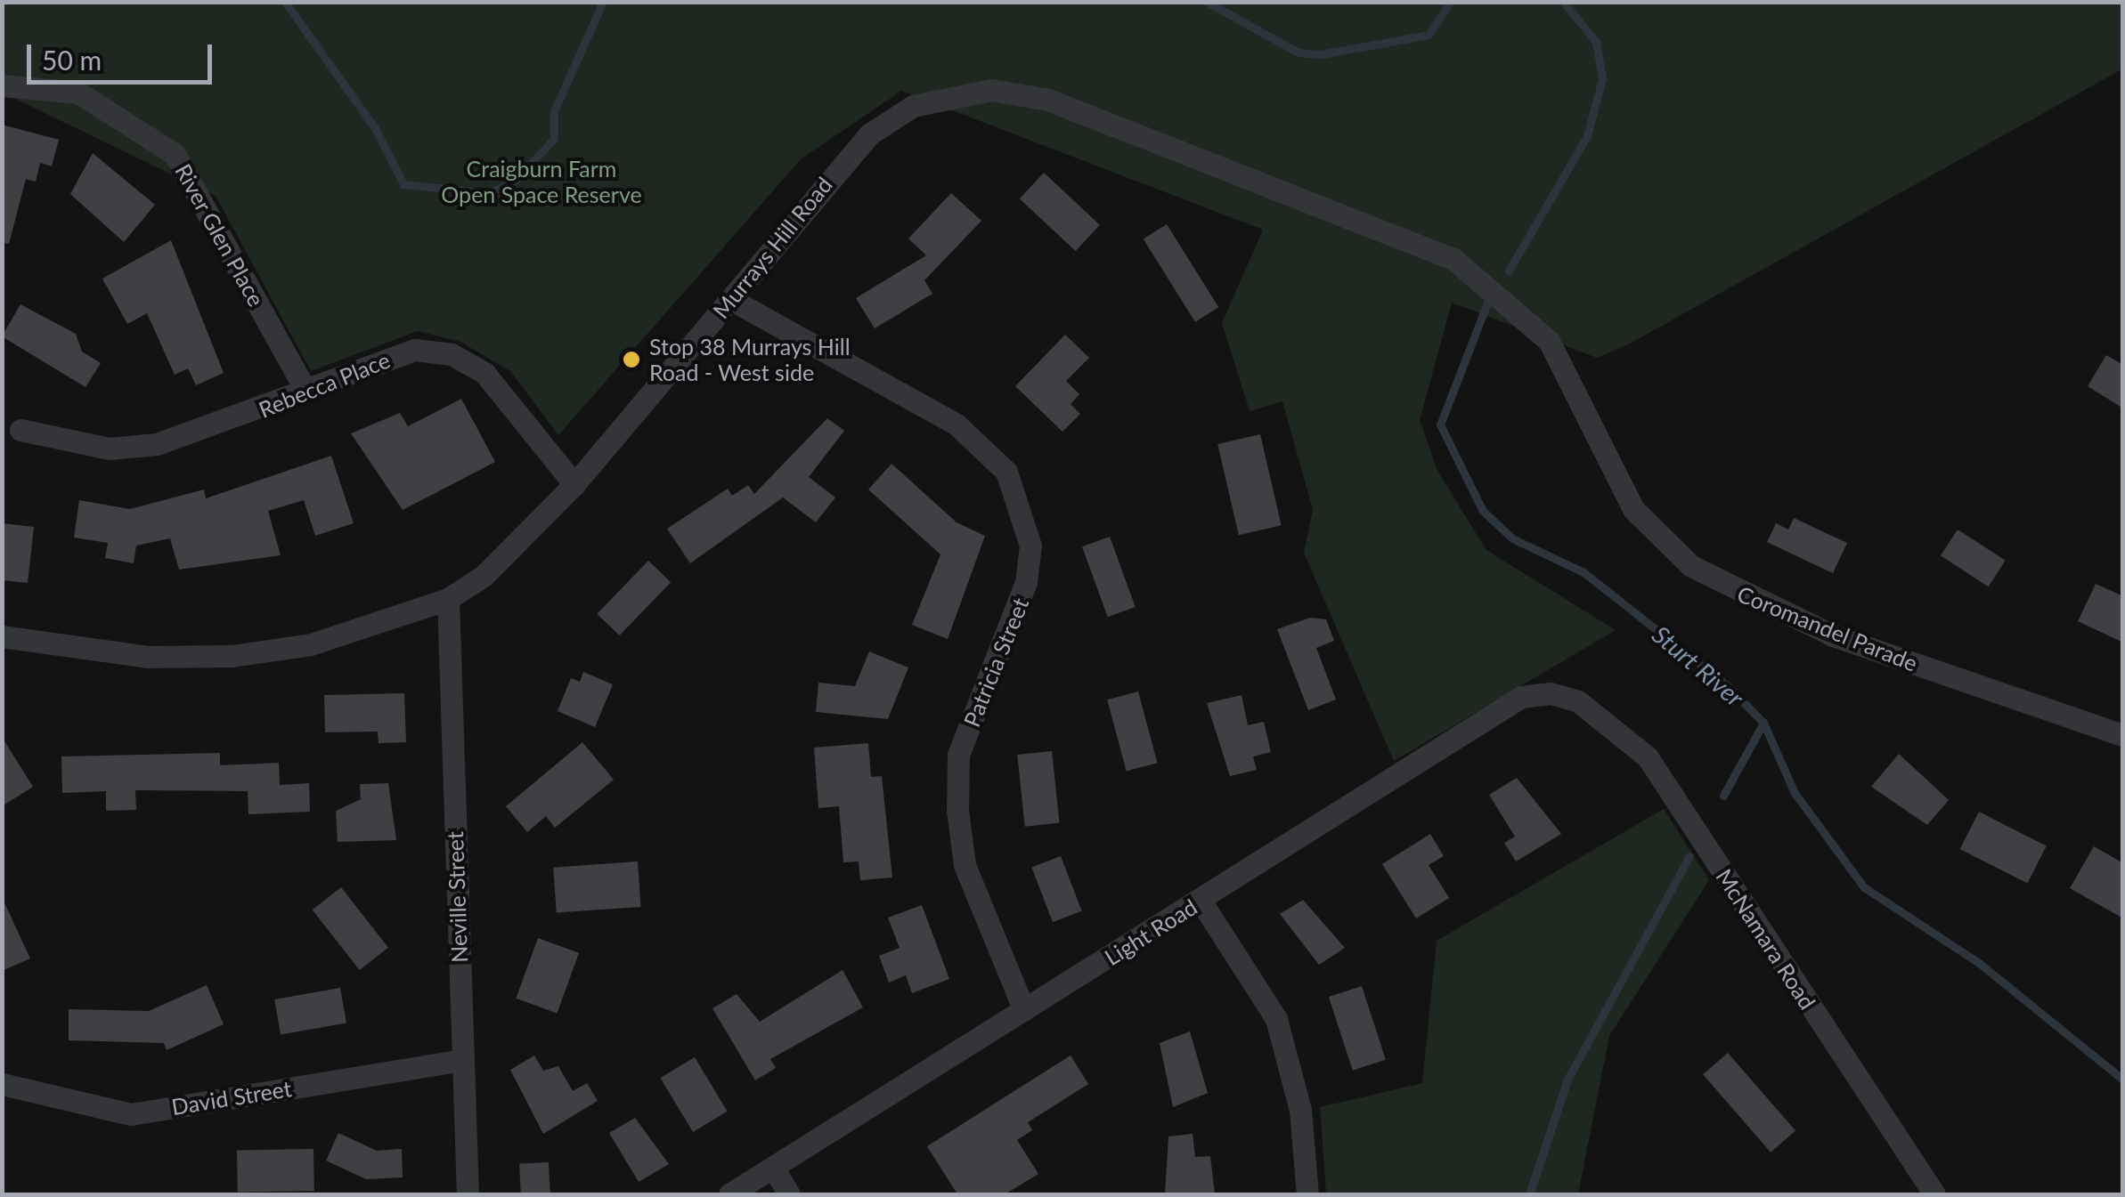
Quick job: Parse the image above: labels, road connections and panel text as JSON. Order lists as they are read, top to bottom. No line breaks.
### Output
{"streets":{"street":["River Glen Place","Murrays Hill Road","Rebecca Place","Coromandel Parade","Patricia Street","Neville Street","Light Road","McNamara Road","David Street"]},"crossings":[["River Glen Place","Rebecca Place"],["Murrays Hill Road","Rebecca Place"],["Murrays Hill Road","Coromandel Parade"],["Murrays Hill Road","Patricia Street"],["Murrays Hill Road","Neville Street"],["Patricia Street","Light Road"],["Neville Street","David Street"],["Light Road","McNamara Road"]],"water":["Sturt River"],"parks":["Craigburn Farm Open Space Reserve"],"places":["Stop 38 Murrays Hill Road - West side"],"scale_bar":"50 m"}
